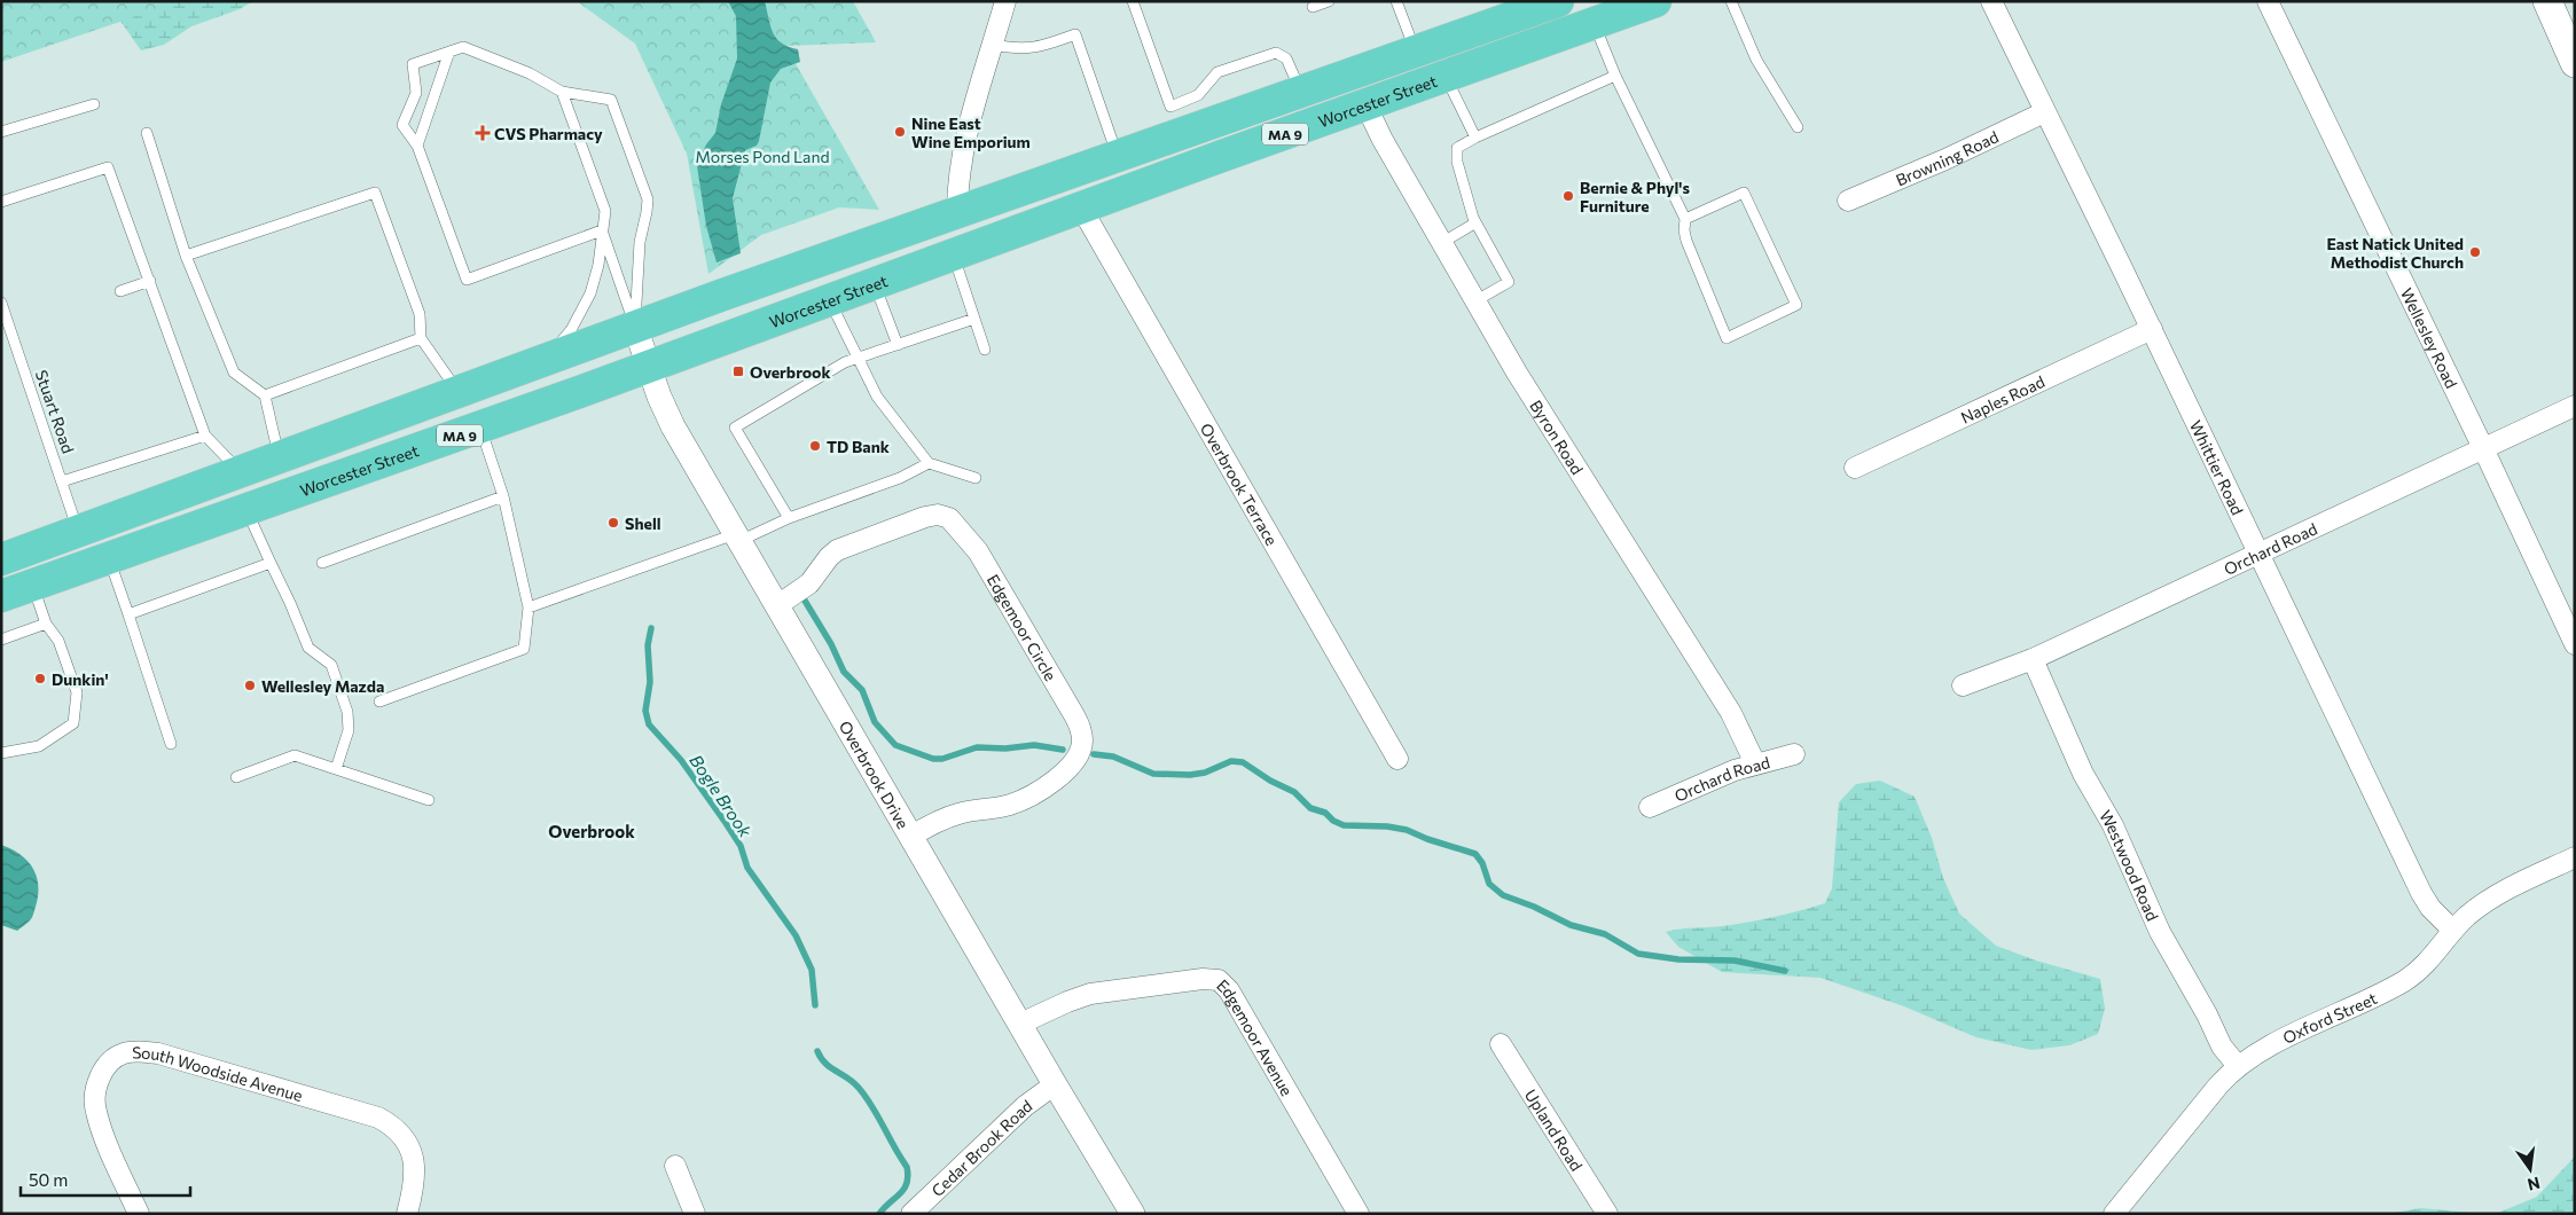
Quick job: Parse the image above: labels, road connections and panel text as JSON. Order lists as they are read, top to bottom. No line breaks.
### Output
{"streets":{"highway":["Worcester Street","MA 9"],"street":["Browning Road","Wellesley Road","Naples Road","Byron Road","Whittier Road","Overbrook Terrace","Orchard Road","Edgemoor Circle","Overbrook Drive","Westwood Road","Oxford Street","Edgemoor Avenue","South Woodside Avenue","Upland Road","Cedar Brook Road"],"lane":["Stuart Road"]},"crossings":[["Worcester Street","Stuart Road"],["Worcester Street","Byron Road"],["Worcester Street","Overbrook Terrace"],["Worcester Street","Overbrook Drive"],["Browning Road","Whittier Road"],["Wellesley Road","Orchard Road"],["Naples Road","Whittier Road"],["Byron Road","Orchard Road"],["Whittier Road","Orchard Road"],["Whittier Road","Oxford Street"],["Orchard Road","Westwood Road"],["Edgemoor Circle","Overbrook Drive"],["Overbrook Drive","Edgemoor Avenue"],["Overbrook Drive","Cedar Brook Road"],["Westwood Road","Oxford Street"]],"districts":["Overbrook"],"water":["Bogle Brook"],"parks":["Morses Pond Land"],"places":{"other":["Nine East Wine Emporium","Bernie & Phyl's Furniture","East Natick United Methodist Church","TD Bank","Shell","Dunkin'","Wellesley Mazda"],"health":["CVS Pharmacy"],"transit":["Overbrook"]},"scale_bar":"50 m","north":"bottom"}
